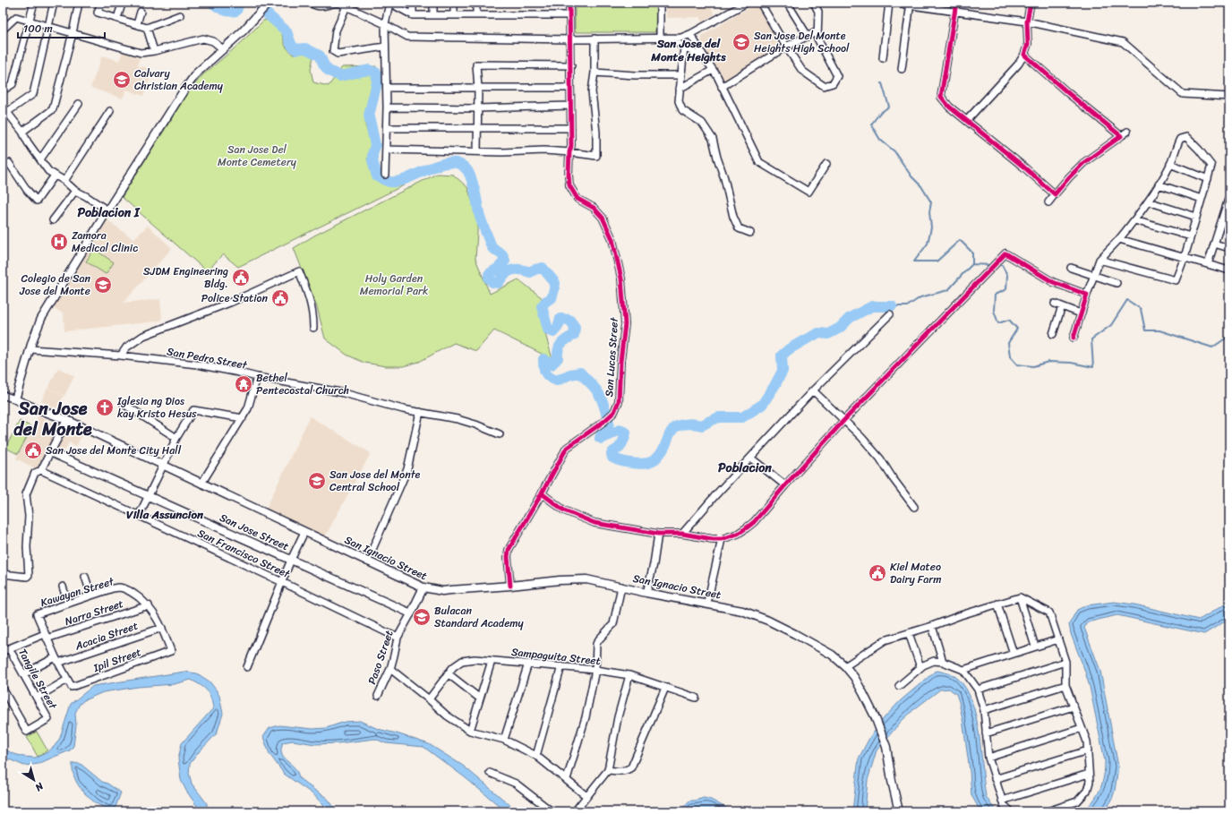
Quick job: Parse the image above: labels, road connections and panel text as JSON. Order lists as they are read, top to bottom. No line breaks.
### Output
{"streets":{"main road":["San Jose Street","San Ignacio Street","Paso Street"],"street":["San Lucas Street","San Pedro Street","San Francisco Street","Kawayan Street","Narra Street","Acacia Street","Sampaguita Street","Ipil Street","Tangile Street"]},"crossings":[["San Lucas Street","San Ignacio Street"],["San Jose Street","Paso Street"],["San Francisco Street","Paso Street"],["San Ignacio Street","Paso Street"],["Kawayan Street","Narra Street"],["Narra Street","Tangile Street"],["Acacia Street","Ipil Street"],["Acacia Street","Tangile Street"]],"districts":["San Jose del Monte Heights","Poblacion I","San Jose del Monte","Poblacion","Villa Assuncion"],"parks":["San Jose Del Monte Cemetery","Holy Garden Memorial Park"],"places":{"school or university":["San Jose Del Monte Heights High School","Calvary Christian Academy","Colegio de San Jose del Monte","San Jose del Monte Central School","Bulacan Standard Academy"],"hospital":["Zamora Medical Clinic"],"public building":["SJDM Engineering Bldg.","Police Station","San Jose del Monte City Hall","Kiel Mateo Dairy Farm"],"temple":["Bethel Pentecostal Church"],"church":["Iglesia ng Dios kay Kristo Hesus"]},"scale_bar":"100 m","north":"bottom right"}
